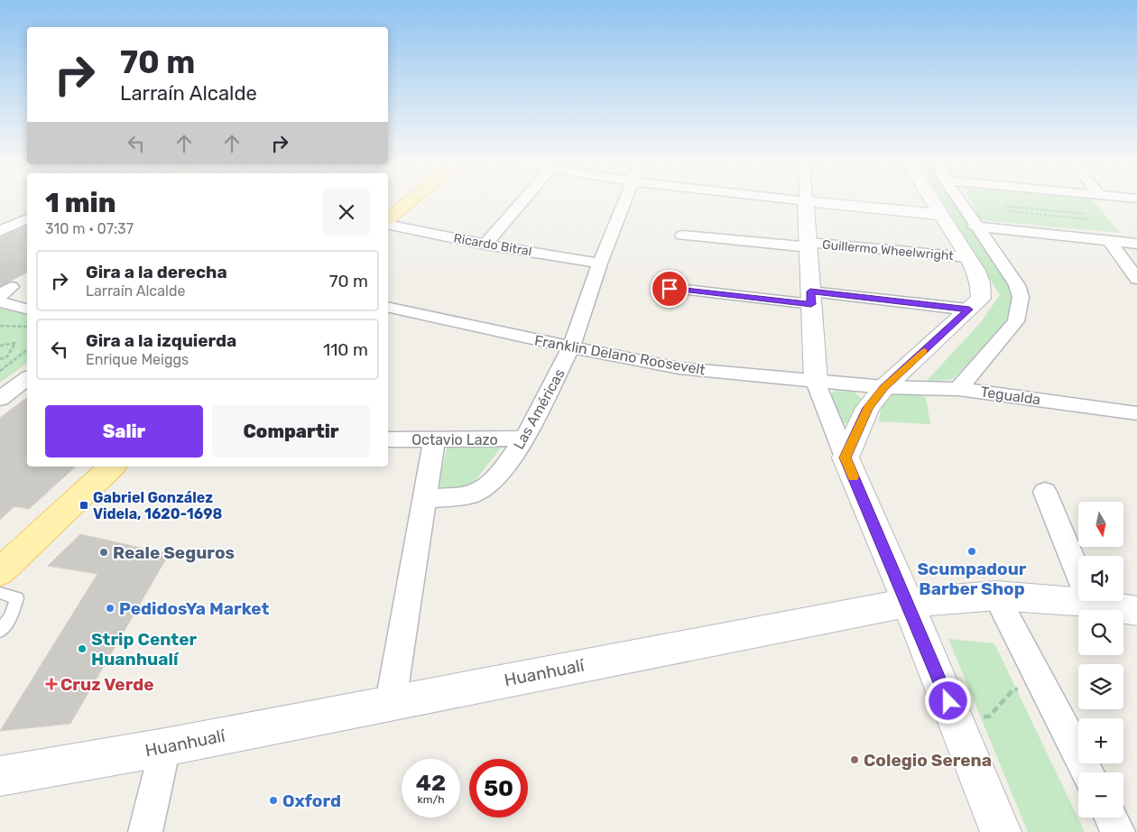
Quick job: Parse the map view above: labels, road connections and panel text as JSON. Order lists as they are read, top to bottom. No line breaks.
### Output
{"streets":{"street":["Ricardo Bitral","Guillermo Wheelwright","Franklin Delano Roosevelt","Tegualda","Las Américas","Octavio Lazo","Huanhualí"]},"crossings":[["Ricardo Bitral","Las Américas"],["Franklin Delano Roosevelt","Tegualda"],["Franklin Delano Roosevelt","Las Américas"],["Las Américas","Octavio Lazo"]],"places":{"transit":["Gabriel González Videla, 1620-1698"],"other":["Scumpadour Barber Shop","Reale Seguros","PedidosYa Market","Strip Center Huanhualí","Colegio Serena","Oxford"],"health":["Cruz Verde"]},"north":"bottom","page":{"turn":["70 m","Larraín Alcalde"],"heading":["1 min","310 m · 07:37"],"list":[{"name":"Gira a la derecha","note":"Larraín Alcalde","value":"70 m"},{"name":"Gira a la izquierda","note":"Enrique Meiggs","value":"110 m"}],"buttons":["Salir","Compartir"],"map_buttons":["+","−"],"speed":"42 km/h","limit":"50"}}
